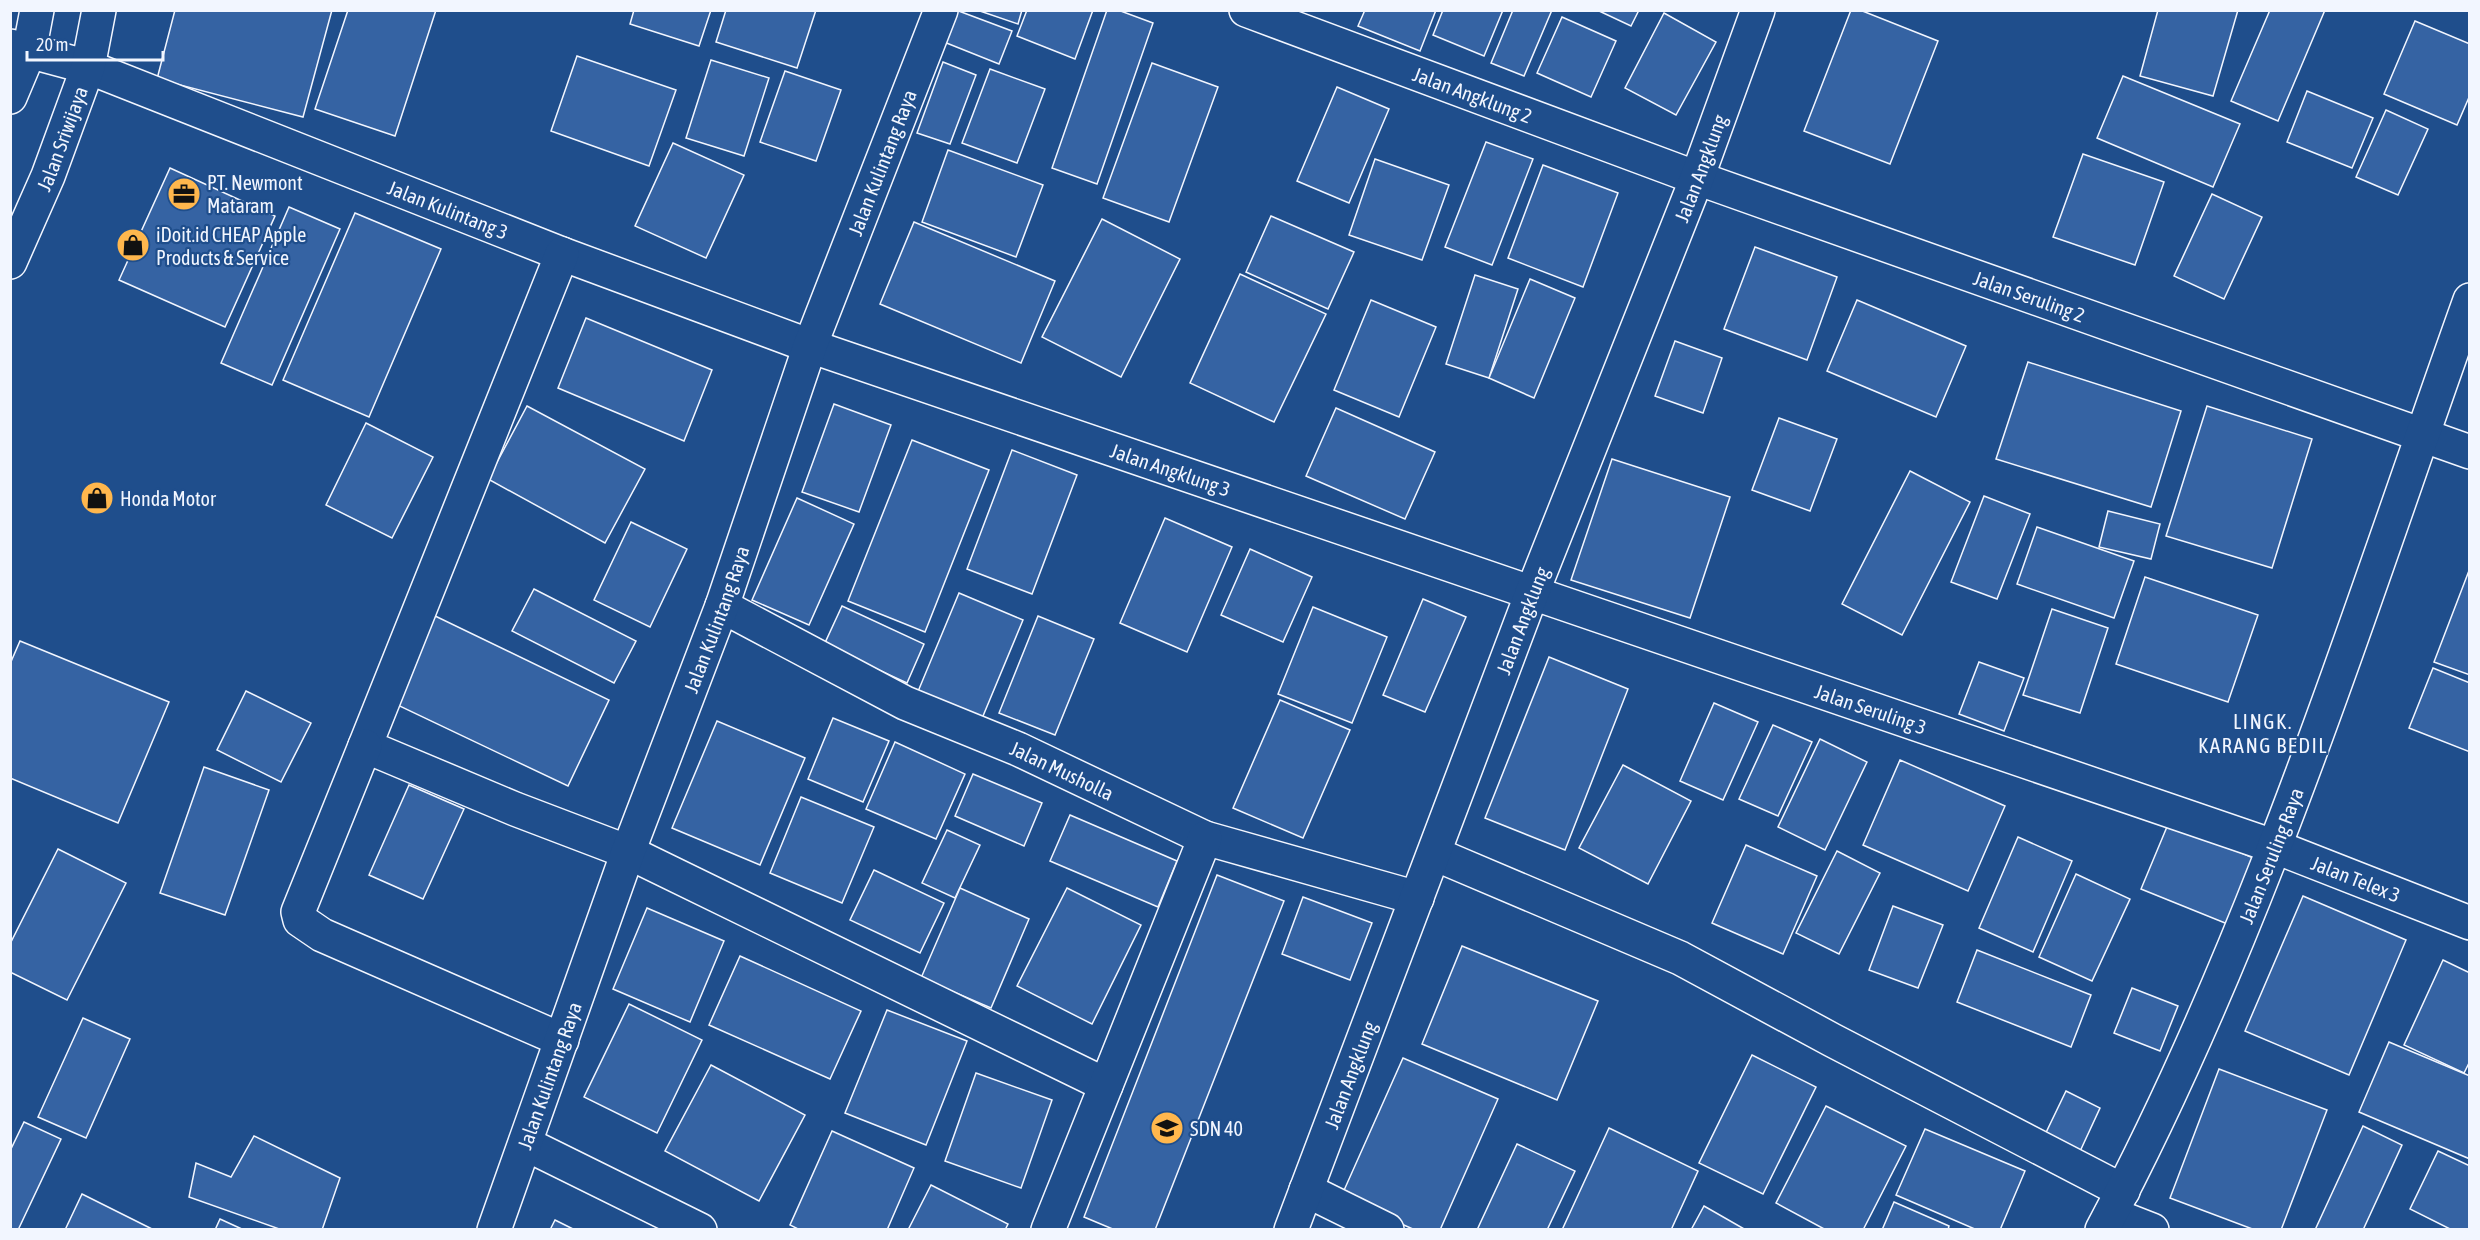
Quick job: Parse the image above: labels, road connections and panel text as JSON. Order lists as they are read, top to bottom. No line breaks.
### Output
{"streets":{"street":["Jalan Angklung 2","Jalan Sriwijaya","Jalan Kulintang Raya","Jalan Angklung","Jalan Kulintang 3","Jalan Seruling 2","Jalan Angklung 3","Jalan Seruling 3","Jalan Musholla","Jalan Seruling Raya","Jalan Telex 3"]},"crossings":[["Jalan Angklung 2","Jalan Angklung"],["Jalan Angklung 2","Jalan Seruling 2"],["Jalan Sriwijaya","Jalan Kulintang 3"],["Jalan Kulintang Raya","Jalan Kulintang 3"],["Jalan Kulintang Raya","Jalan Angklung 3"],["Jalan Kulintang Raya","Jalan Musholla"],["Jalan Angklung","Jalan Seruling 2"],["Jalan Angklung","Jalan Angklung 3"],["Jalan Angklung","Jalan Seruling 3"],["Jalan Angklung","Jalan Musholla"],["Jalan Kulintang 3","Jalan Angklung 3"],["Jalan Seruling 2","Jalan Seruling Raya"],["Jalan Angklung 3","Jalan Seruling 3"],["Jalan Seruling 3","Jalan Telex 3"],["Jalan Seruling Raya","Jalan Telex 3"]],"districts":["LINGK. KARANG BEDIL"],"places":{"office":["PT. Newmont Mataram"],"shop":["iDoit.id CHEAP Apple Products & Service","Honda Motor"],"school or university":["SDN 40"]},"scale_bar":"20 m"}
